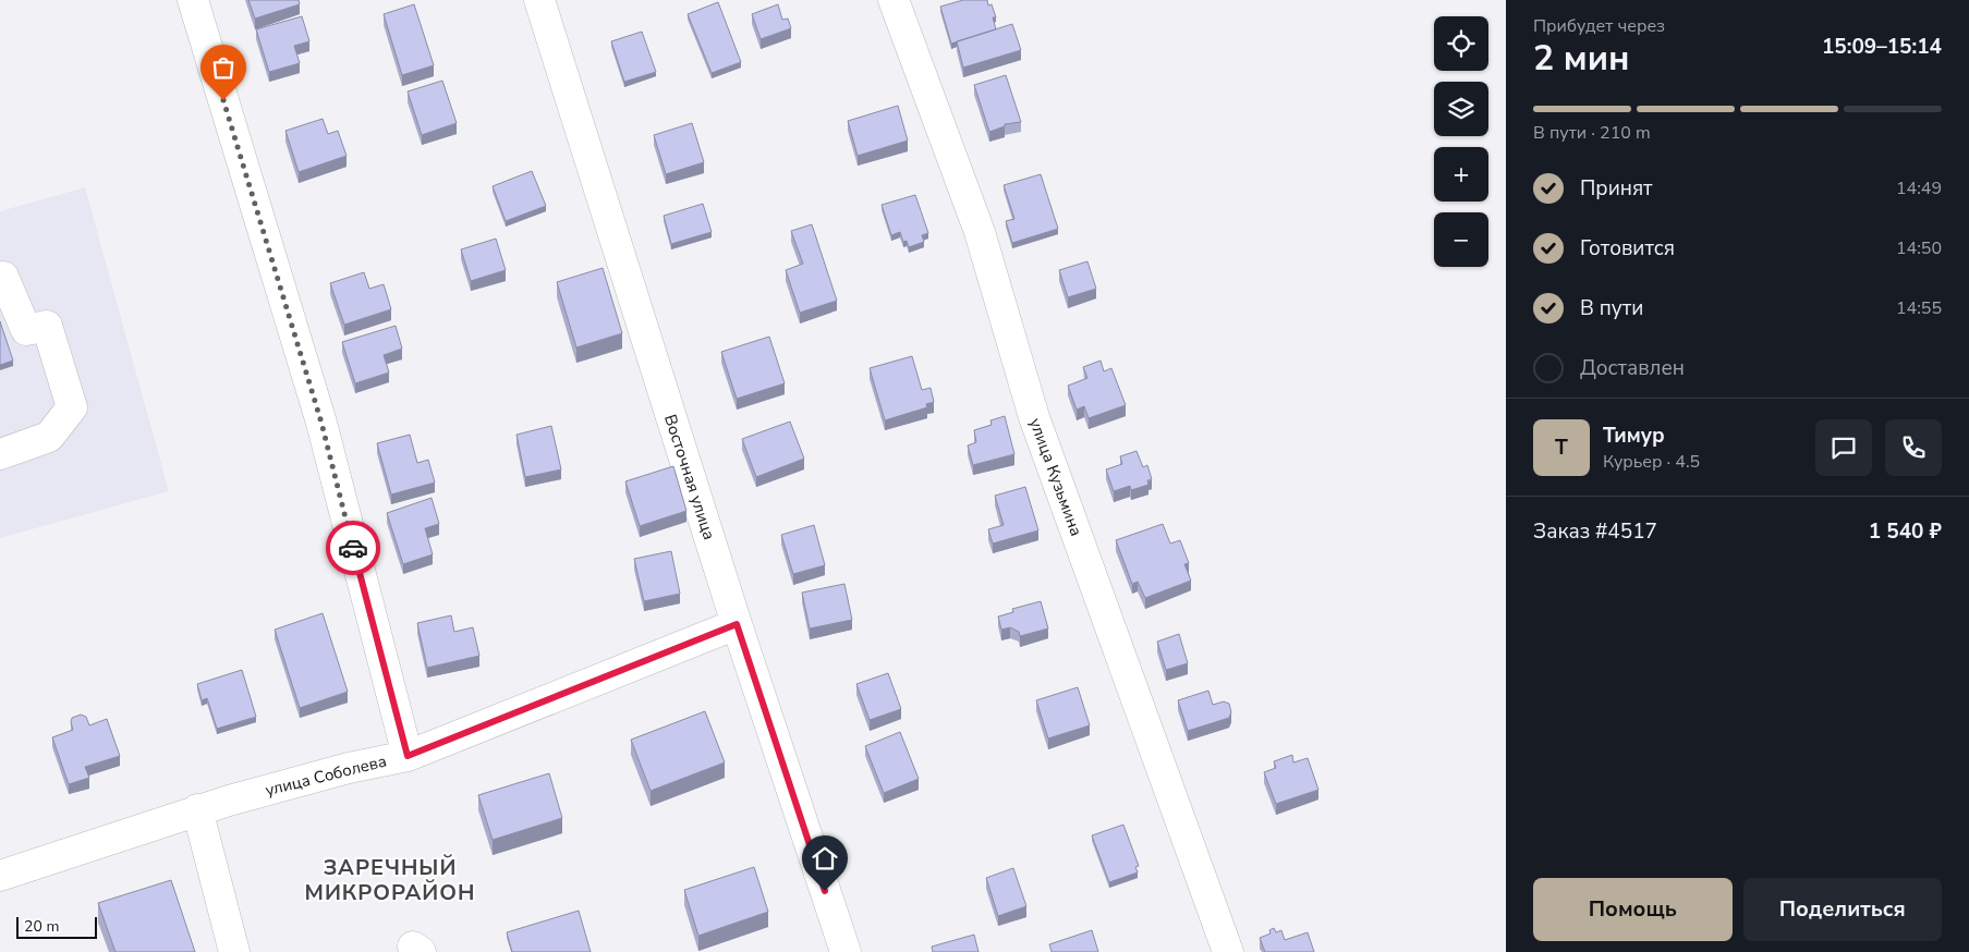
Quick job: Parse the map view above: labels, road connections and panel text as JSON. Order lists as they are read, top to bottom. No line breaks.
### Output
{"streets":{"street":["Восточная улица","улица Кузьмина","улица Соболева"]},"crossings":[["Восточная улица","улица Соболева"]],"districts":["ЗАРЕЧНЫЙ МИКРОРАЙОН"],"scale_bar":"20 m","page":{"heading":["2 мин","Прибудет через","15:09–15:14"],"panel":["Тимур","Курьер · 4.5","Заказ #4517","1 540 ₽"],"map_buttons":["+","−"],"bar":"В пути · 210 m","list":[["Принят","14:49"],["Готовится","14:50"],["В пути","14:55"],"Доставлен"],"round":"Т","buttons":["Помощь","Поделиться"],"scale":"20 m"}}
